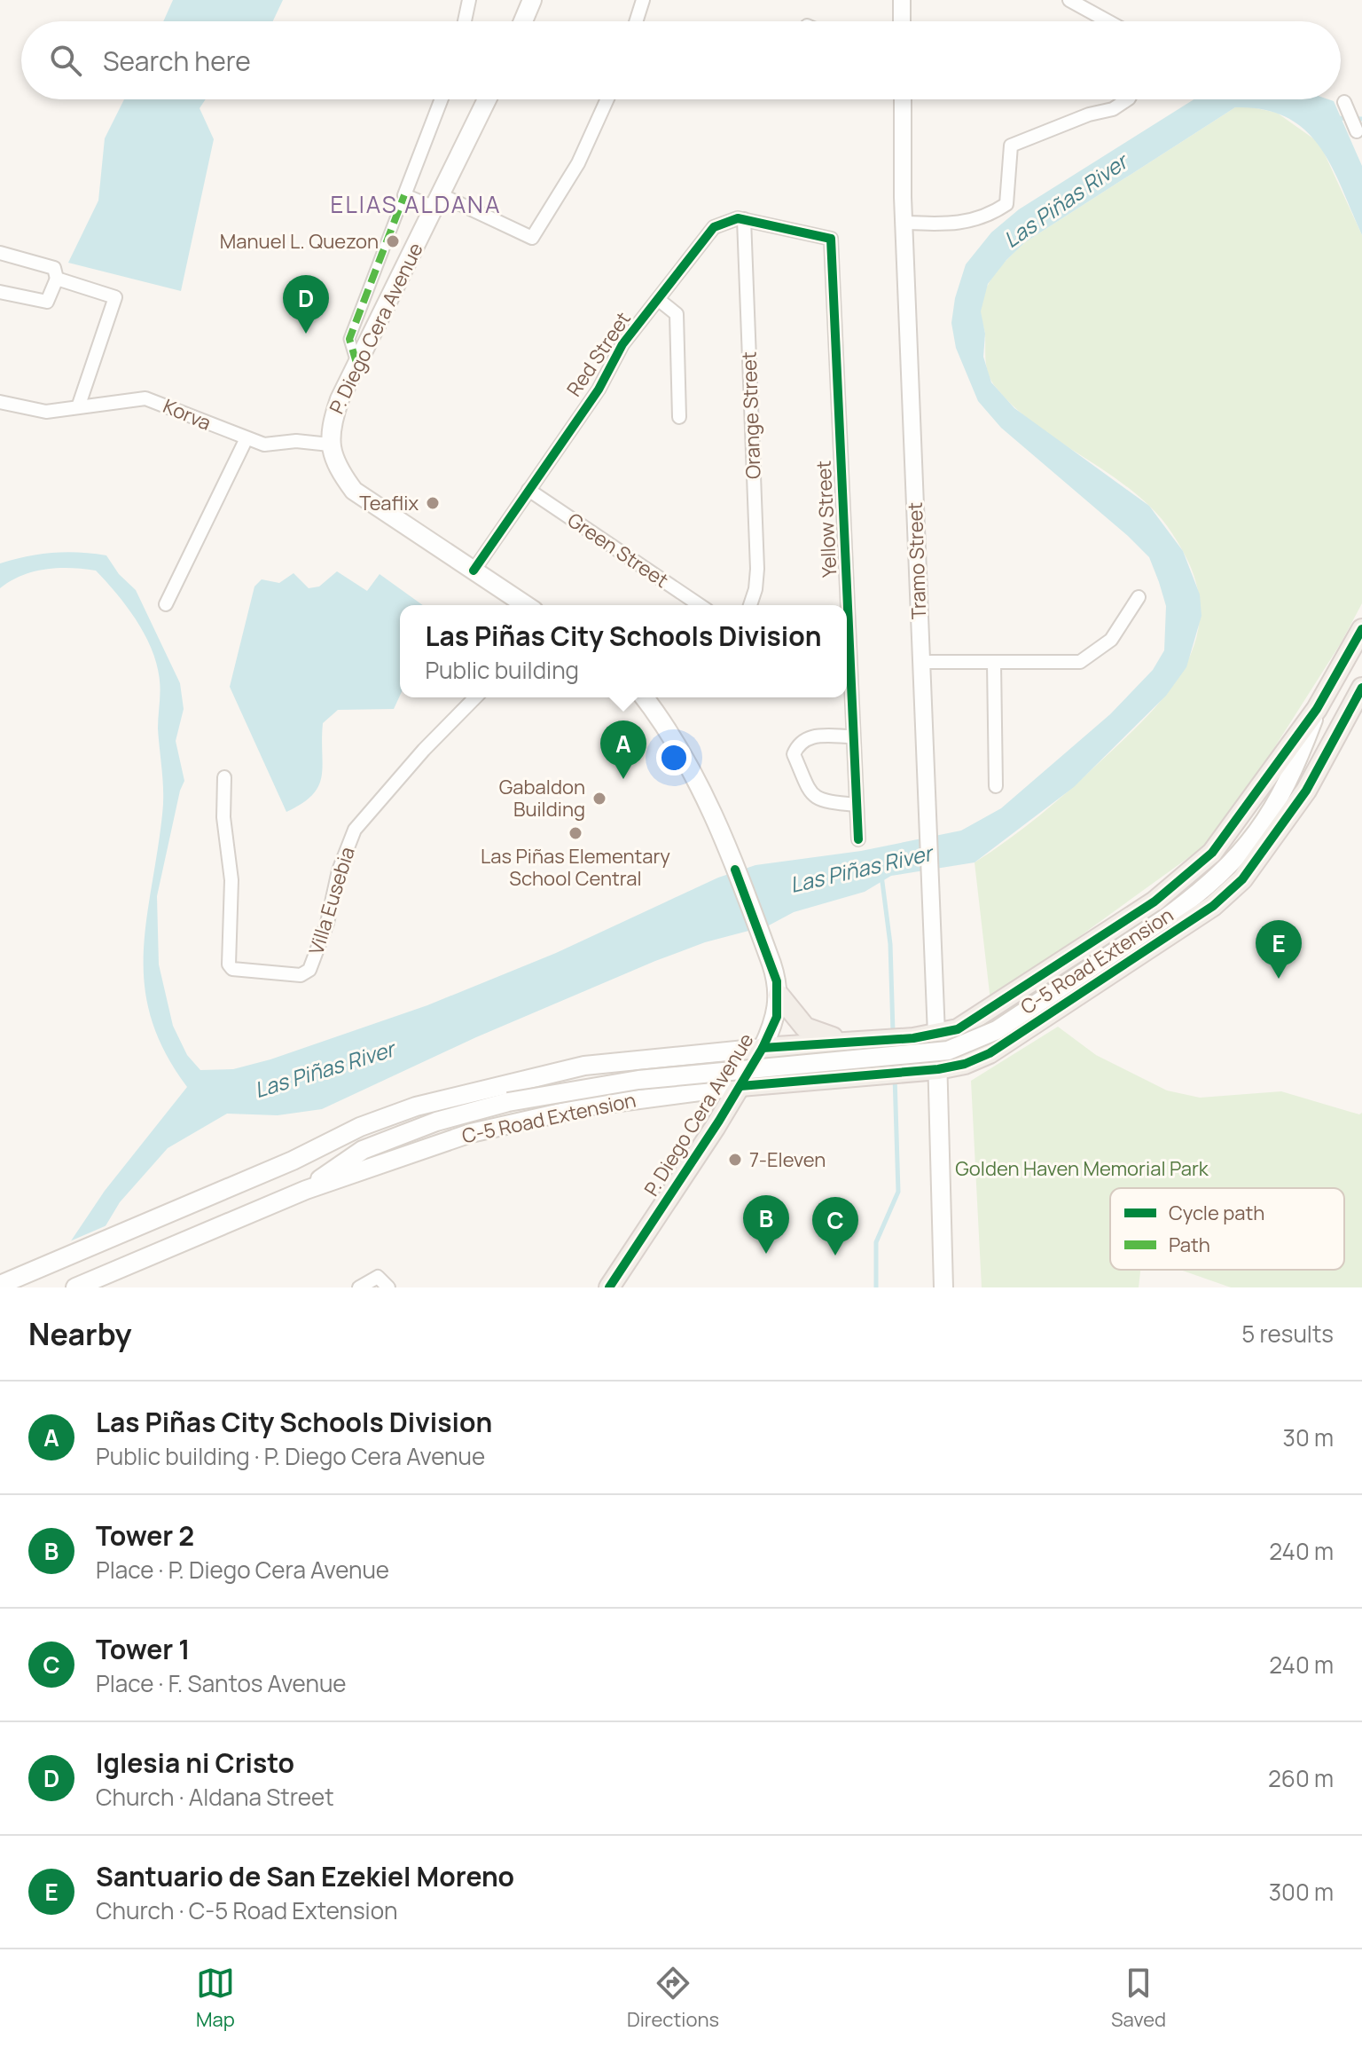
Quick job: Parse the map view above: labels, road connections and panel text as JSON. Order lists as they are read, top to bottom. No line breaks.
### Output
{"streets":{"main road":["P. Diego Cera Avenue","C-5 Road Extension"],"street":["Red Street","Korva","Orange Street","Yellow Street","Green Street","Tramo Street","Villa Eusebia"]},"crossings":[["P. Diego Cera Avenue","Korva"],["P. Diego Cera Avenue","C-5 Road Extension"],["Red Street","Orange Street"],["Red Street","Yellow Street"],["Red Street","Green Street"],["Orange Street","Yellow Street"],["Tramo Street","C-5 Road Extension"]],"districts":["ELIAS ALDANA"],"water":["Las Piñas River"],"parks":["Golden Haven Memorial Park"],"places":["Manuel L. Quezon","Teaflix","Gabaldon Building","Las Piñas Elementary School Central","7-Eleven"],"legend":["Cycle path","Path"],"page":{"search":"Search here","pins":["D","A","E","B","C"],"popup":["Las Piñas City Schools Division","Public building"],"heading":["Nearby","5 results"],"list":[{"mark":"A","name":"Las Piñas City Schools Division","note":"Public building · P. Diego Cera Avenue","value":"30 m"},{"mark":"B","name":"Tower 2","note":"Place · P. Diego Cera Avenue","value":"240 m"},{"mark":"C","name":"Tower 1","note":"Place · F. Santos Avenue","value":"240 m"},{"mark":"D","name":"Iglesia ni Cristo","note":"Church · Aldana Street","value":"260 m"},{"mark":"E","name":"Santuario de San Ezekiel Moreno","note":"Church · C-5 Road Extension","value":"300 m"}],"nav":["Map","Directions","Saved"]}}
